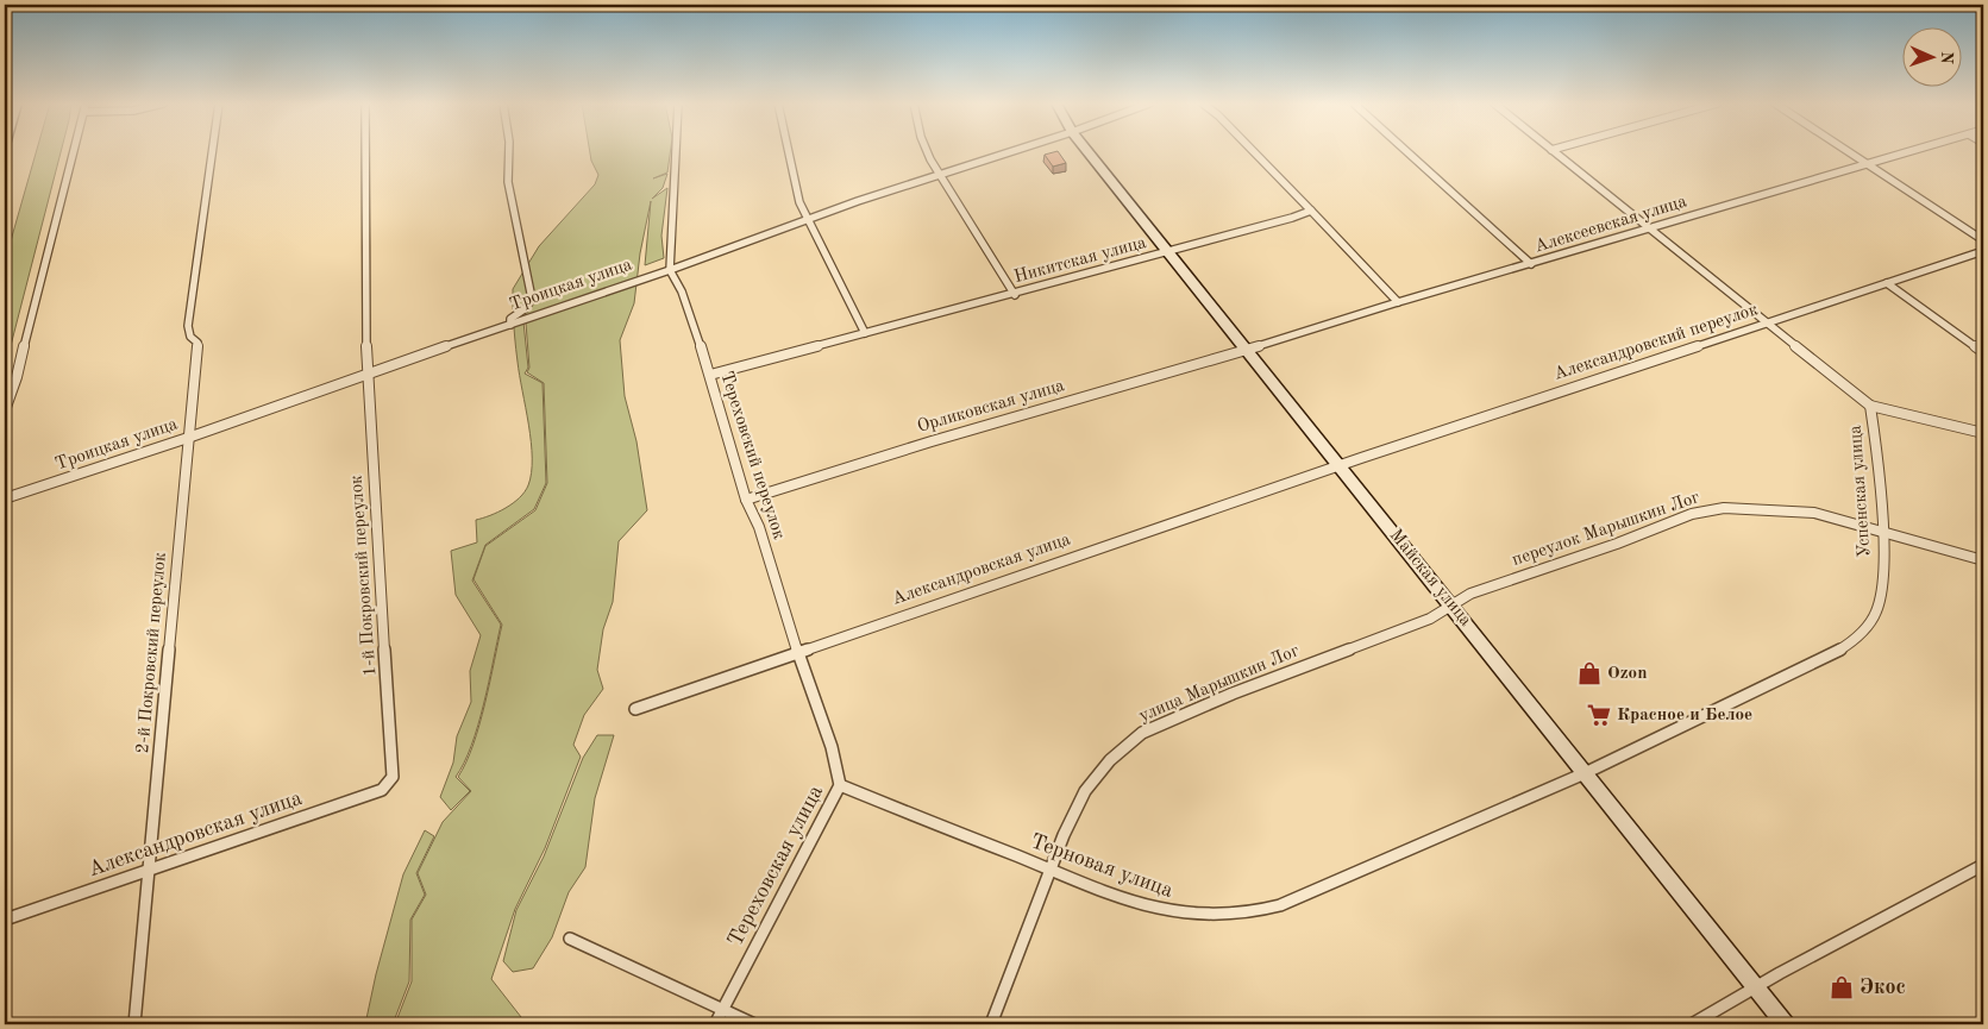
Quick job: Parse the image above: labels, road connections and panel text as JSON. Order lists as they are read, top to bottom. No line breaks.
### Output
{"streets":{"street":["Алексеевская улица","Никитская улица","Троицкая улица","Александровский переулок","Орликовская улица","Тереховский переулок","Успенская улица","переулок Марышкин Лог","Александровская улица","1-й Покровский переулок","Майская улица","2-й Покровский переулок","улица Марышкин Лог","Тереховская улица","Терновая улица"]},"crossings":[["Алексеевская улица","Орликовская улица"],["Алексеевская улица","Успенская улица"],["Алексеевская улица","Майская улица"],["Никитская улица","Тереховский переулок"],["Никитская улица","Майская улица"],["Троицкая улица","Тереховский переулок"],["Троицкая улица","1-й Покровский переулок"],["Троицкая улица","2-й Покровский переулок"],["Александровский переулок","Успенская улица"],["Александровский переулок","Александровская улица"],["Александровский переулок","Майская улица"],["Орликовская улица","Тереховский переулок"],["Орликовская улица","Майская улица"],["Тереховский переулок","Александровская улица"],["Тереховский переулок","Тереховская улица"],["Успенская улица","переулок Марышкин Лог"],["Успенская улица","Майская улица"],["Успенская улица","Терновая улица"],["переулок Марышкин Лог","Майская улица"],["переулок Марышкин Лог","улица Марышкин Лог"],["Александровская улица","1-й Покровский переулок"],["Александровская улица","Майская улица"],["Александровская улица","2-й Покровский переулок"],["Александровская улица","Тереховская улица"],["Майская улица","улица Марышкин Лог"],["Майская улица","Терновая улица"],["улица Марышкин Лог","Терновая улица"],["Тереховская улица","Терновая улица"]],"places":{"shop":["Ozon","Экос"],"supermarket":["Красное и Белое"]},"north":"right"}
